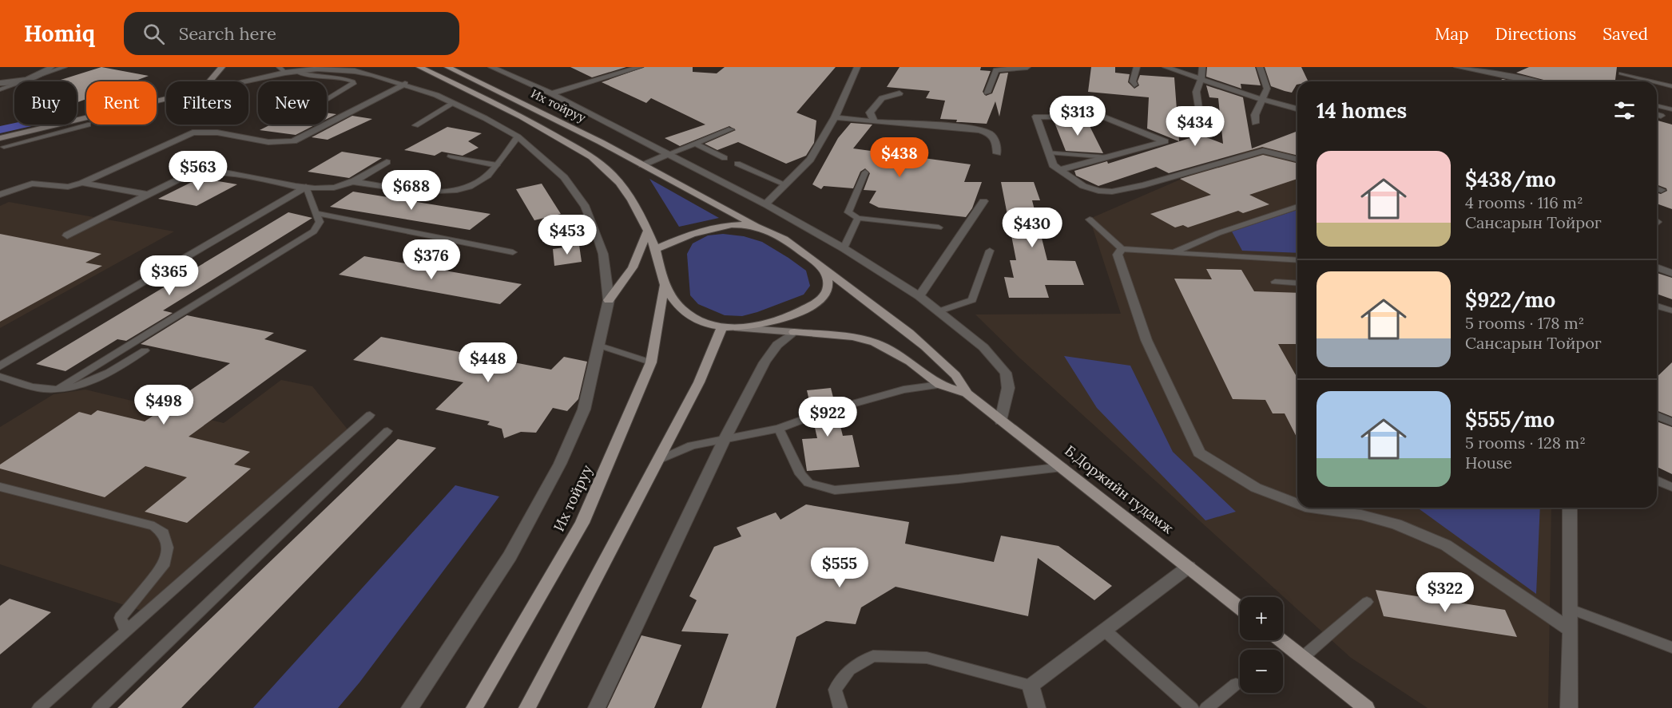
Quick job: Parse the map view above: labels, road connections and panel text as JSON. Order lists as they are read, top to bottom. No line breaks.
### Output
{"streets":{"main road":["Их тойруу","Б.Доржийн гудамж"]},"page":{"header":"Homiq","search":"Search here","nav":["Map","Directions","Saved"],"chip":["Buy","Rent","Filters","New"],"heading":"14 homes","price":["$313","$434","$438","$563","$688","$430","$453","$376","$365","$448","$498","$922","$555","$322"],"list":[{"name":"$438/mo","note":"4 rooms · 116 m² · Сансарын Тойрог"},{"name":"$922/mo","note":"5 rooms · 178 m² · Сансарын Тойрог"},{"name":"$555/mo","note":"5 rooms · 128 m² · House"}],"map_buttons":["+","−"]}}
